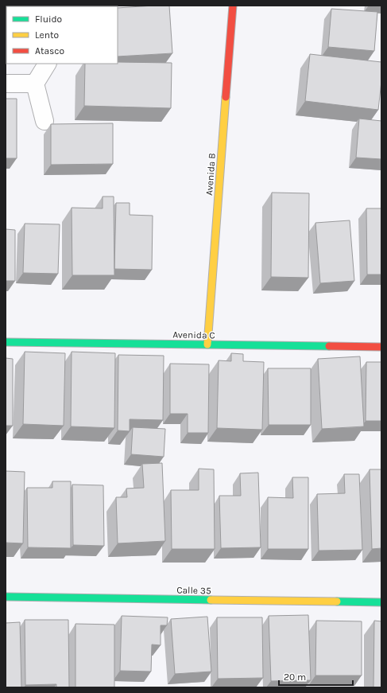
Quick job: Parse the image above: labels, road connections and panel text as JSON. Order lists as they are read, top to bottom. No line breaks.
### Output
{"streets":{"street":["Avenida B","Avenida C","Calle 35"]},"crossings":[["Avenida B","Avenida C"]],"legend":["Fluido","Lento","Atasco"],"scale_bar":"20 m"}
